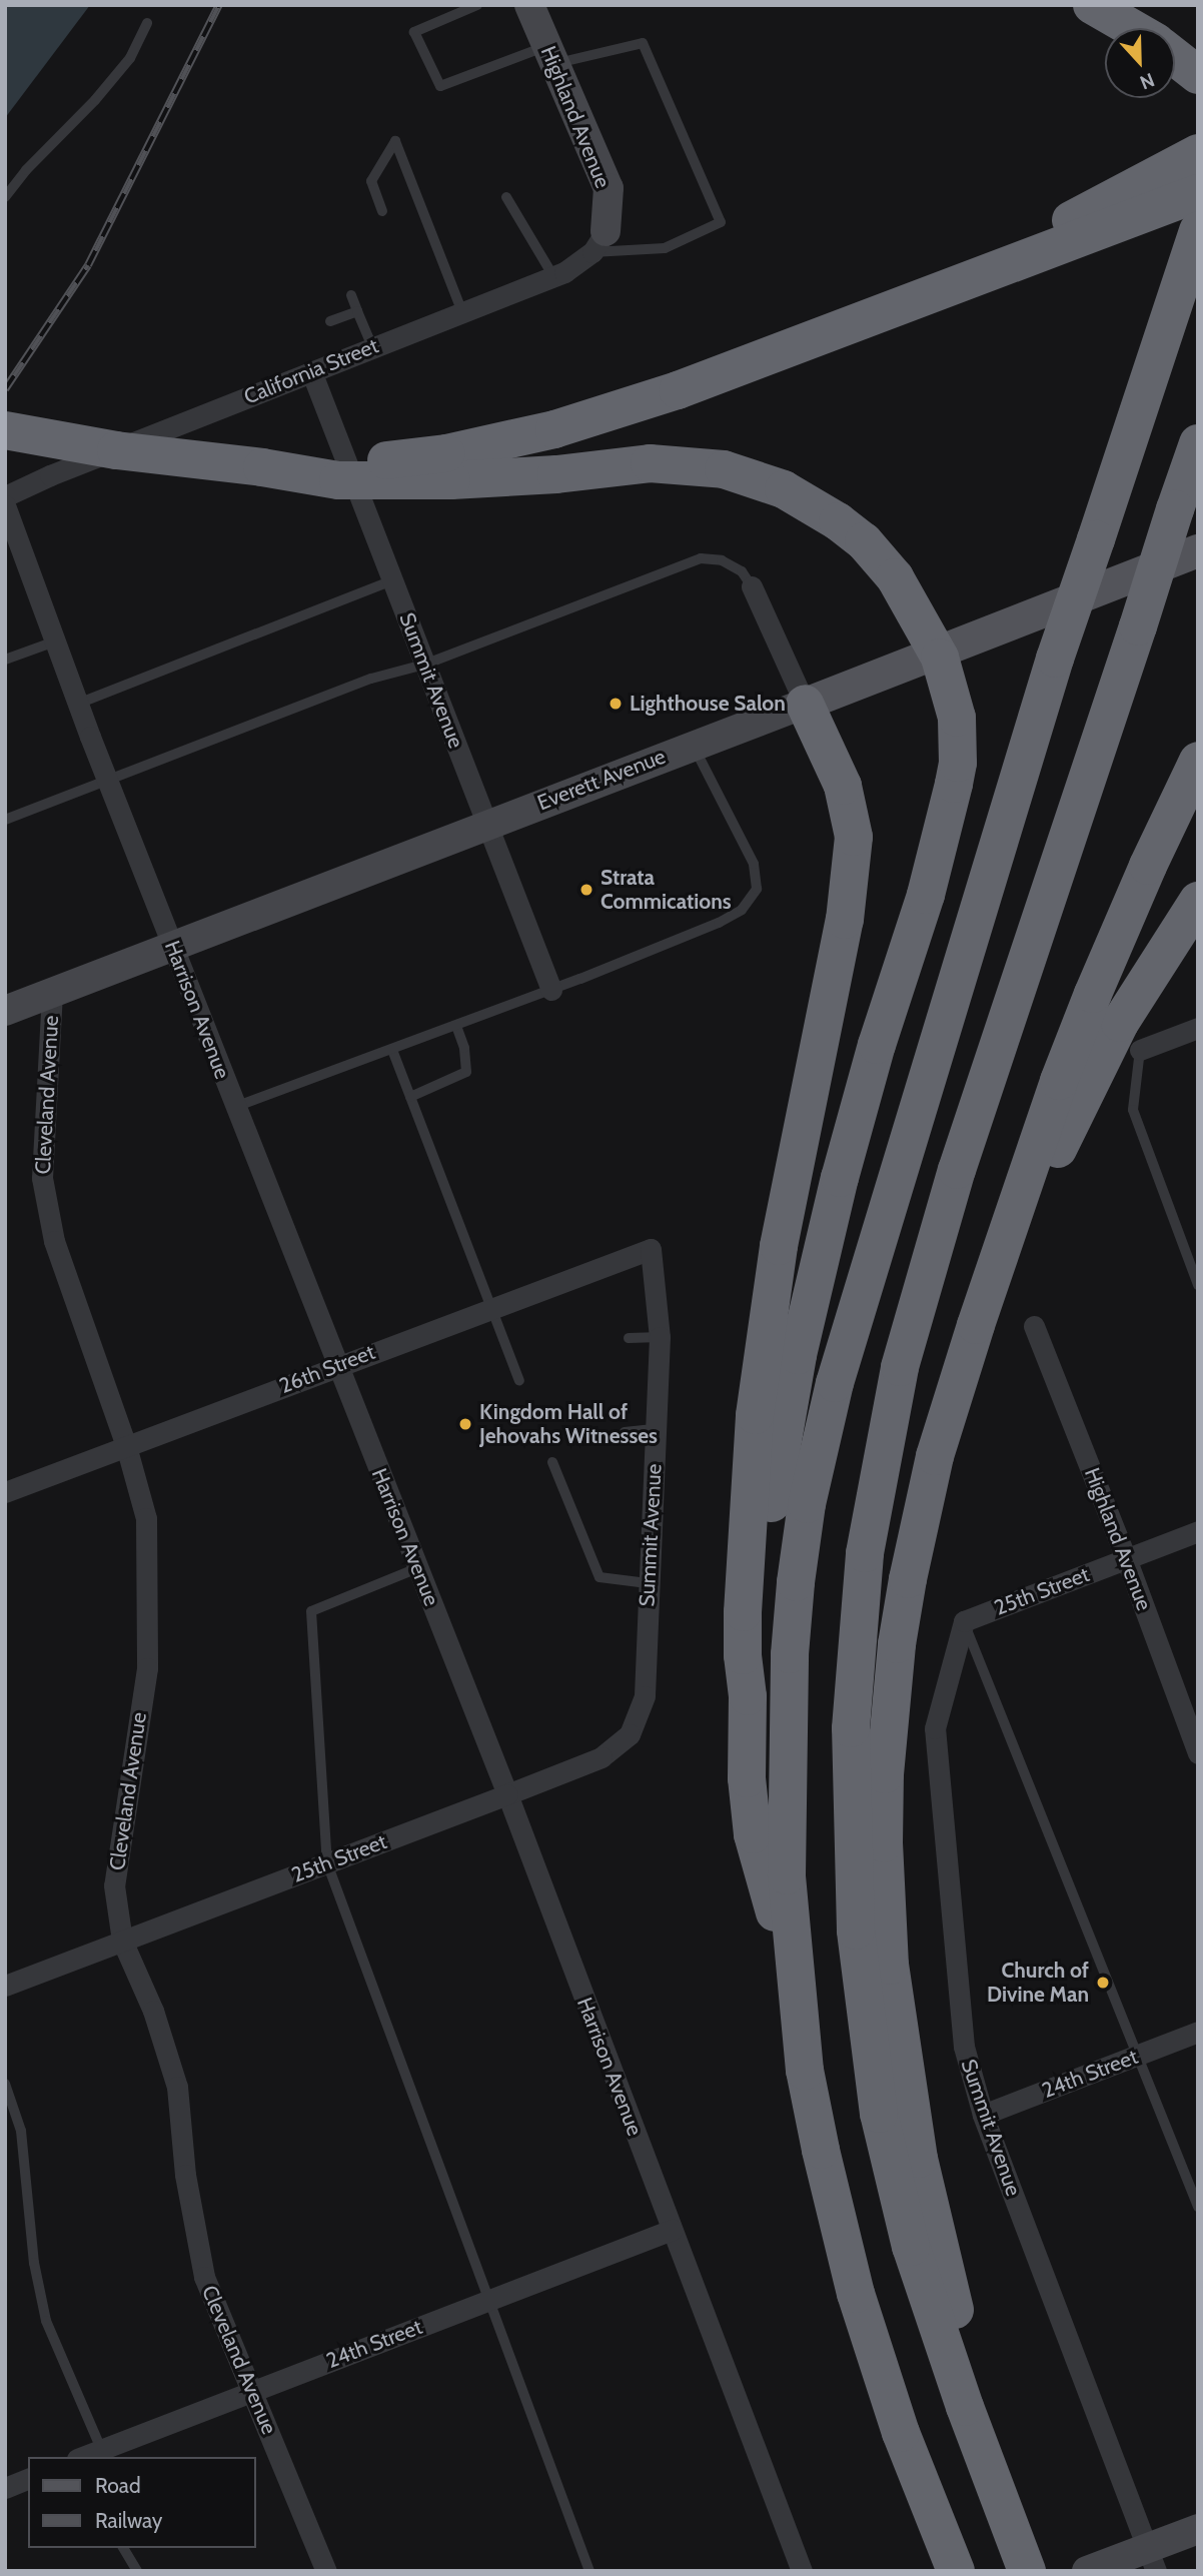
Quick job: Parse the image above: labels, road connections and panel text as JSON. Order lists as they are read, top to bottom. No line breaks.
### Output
{"streets":{"main road":["Highland Avenue","Everett Avenue"],"street":["California Street","Summit Avenue","Harrison Avenue","Cleveland Avenue","26th Street","25th Street","24th Street"]},"crossings":[["Highland Avenue","California Street"],["Highland Avenue","25th Street"],["California Street","Summit Avenue"],["Summit Avenue","Everett Avenue"],["Summit Avenue","26th Street"],["Summit Avenue","25th Street"],["Summit Avenue","24th Street"],["Everett Avenue","Harrison Avenue"],["Everett Avenue","Cleveland Avenue"],["Harrison Avenue","26th Street"],["Harrison Avenue","25th Street"],["Harrison Avenue","24th Street"],["Cleveland Avenue","26th Street"],["Cleveland Avenue","25th Street"],["Cleveland Avenue","24th Street"]],"places":["Lighthouse Salon","Strata Commications","Kingdom Hall of Jehovahs Witnesses","Church of Divine Man"],"legend":["Road","Railway"],"north":"bottom"}
